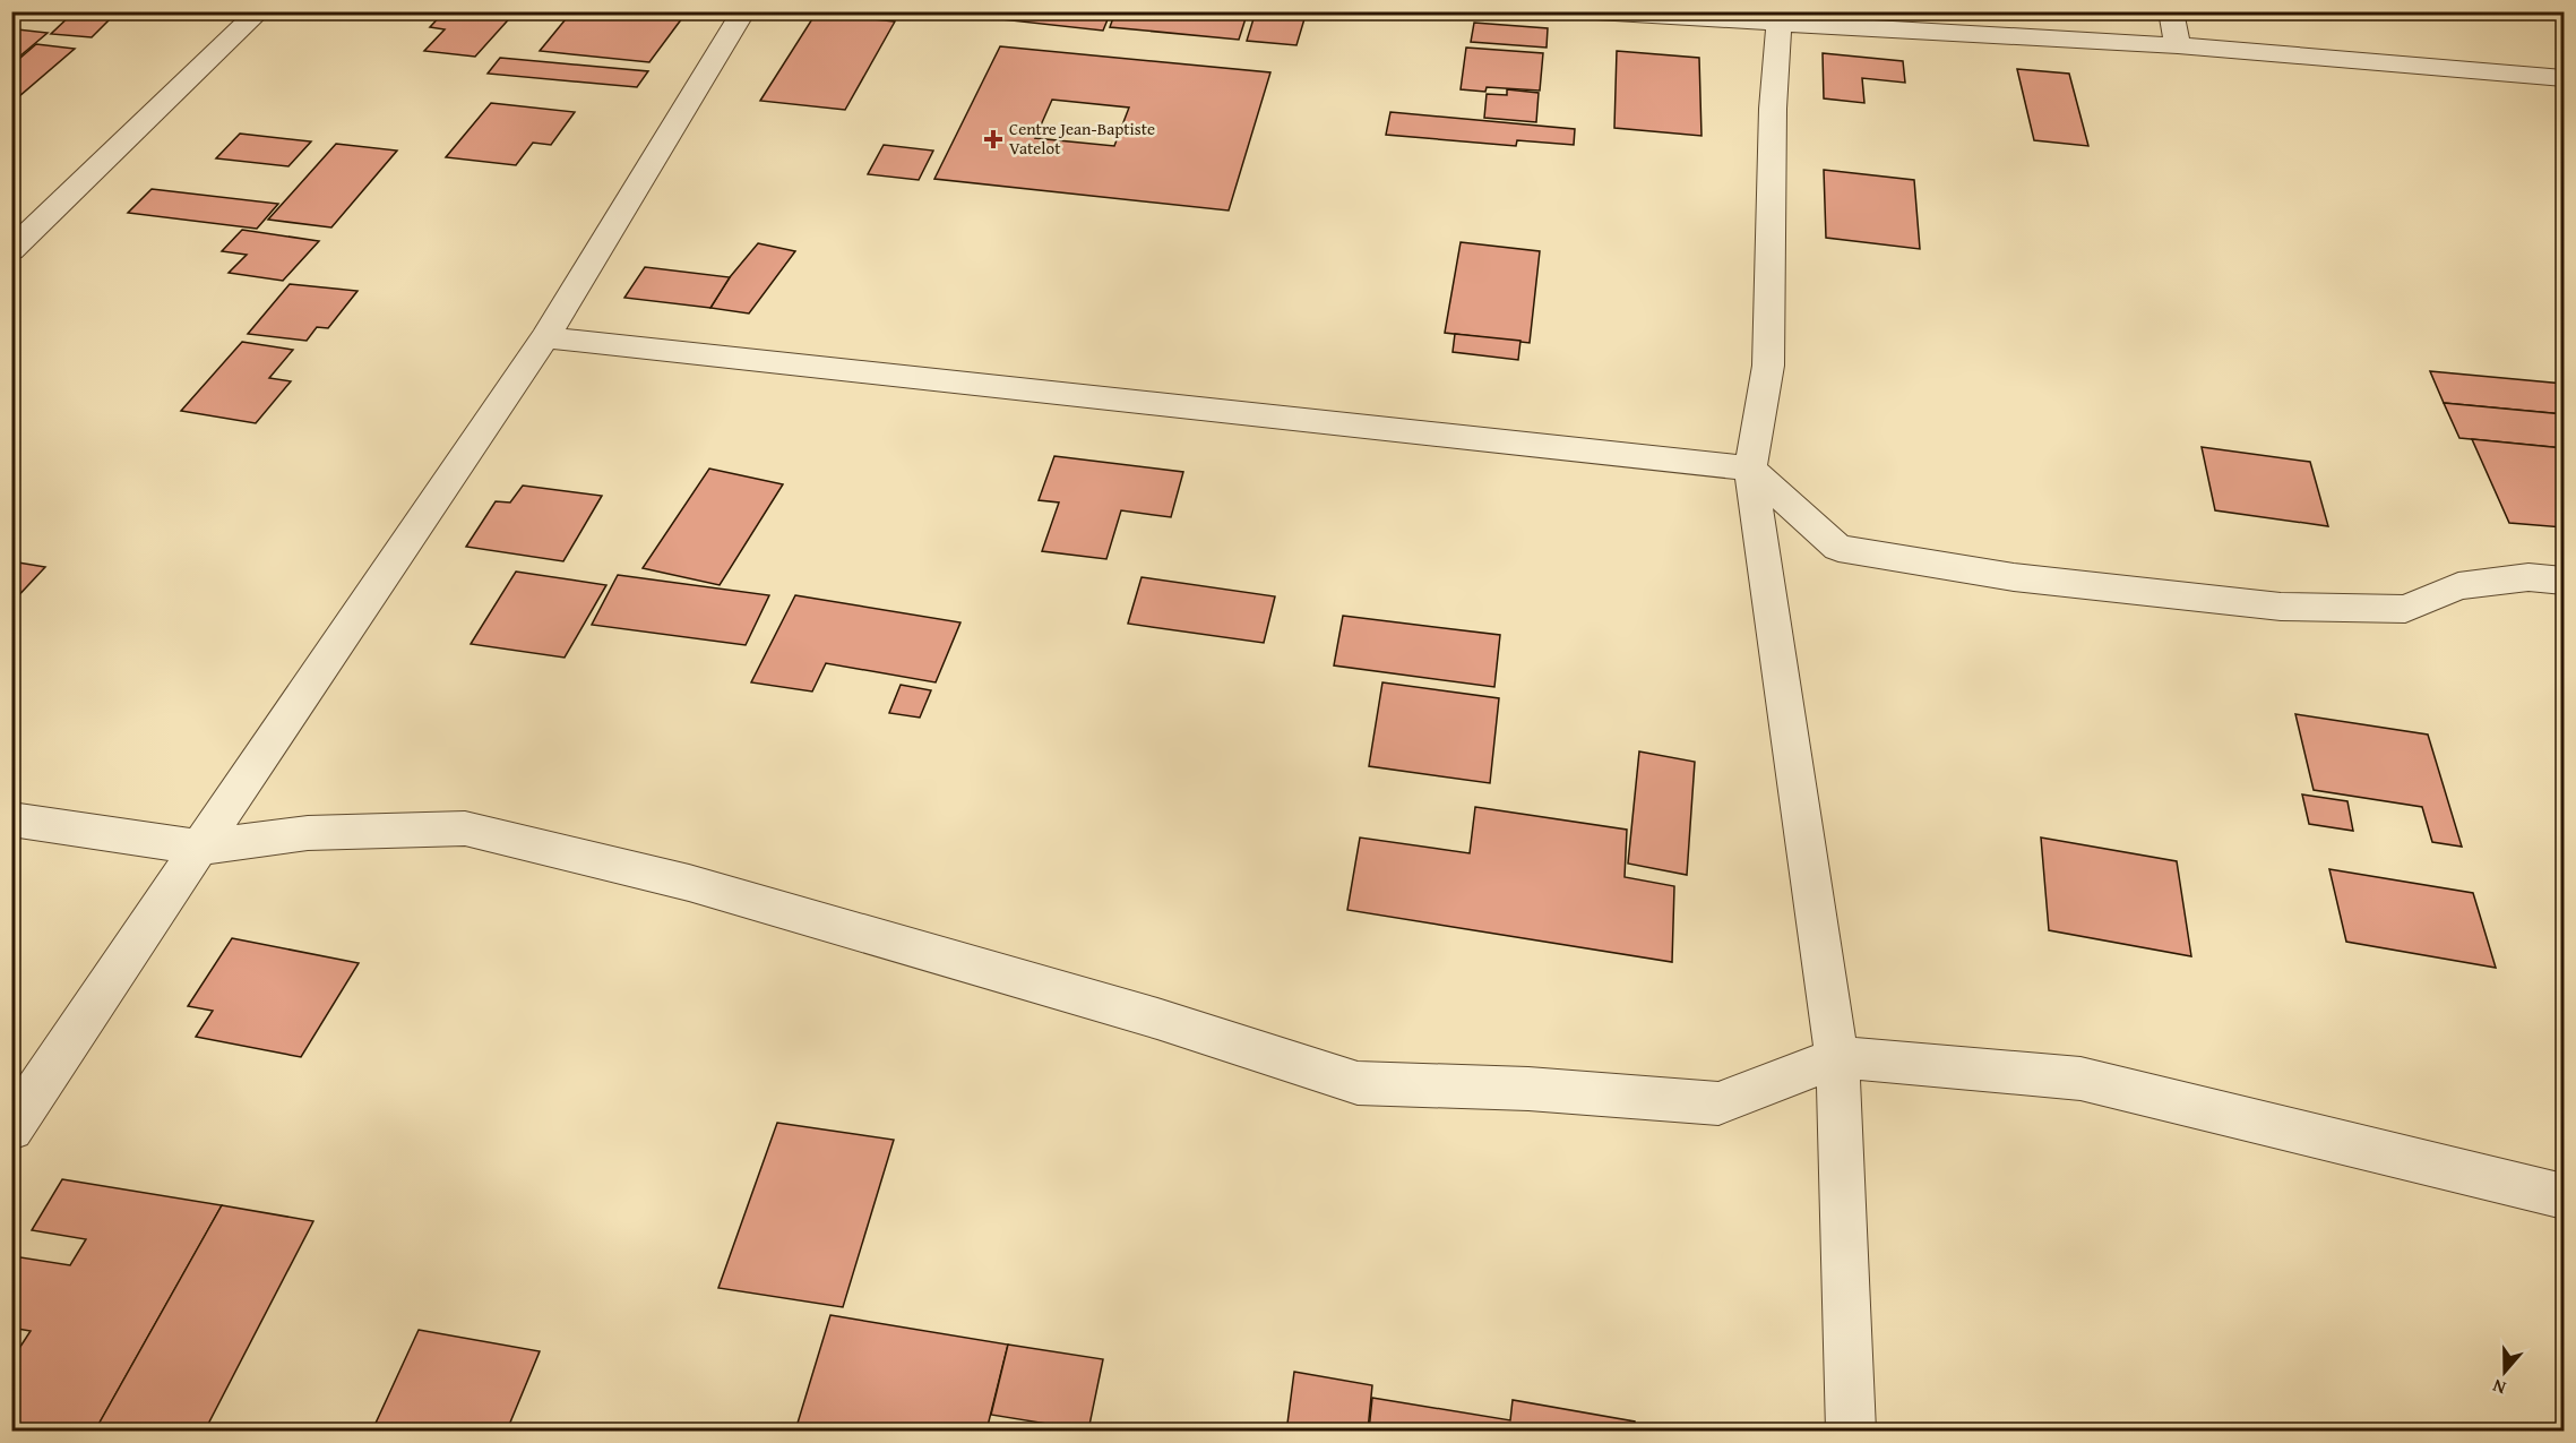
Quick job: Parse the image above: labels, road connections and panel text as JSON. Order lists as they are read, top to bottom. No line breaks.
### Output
{"places":{"health":["Centre Jean-Baptiste Vatelot"]},"north":"bottom"}
